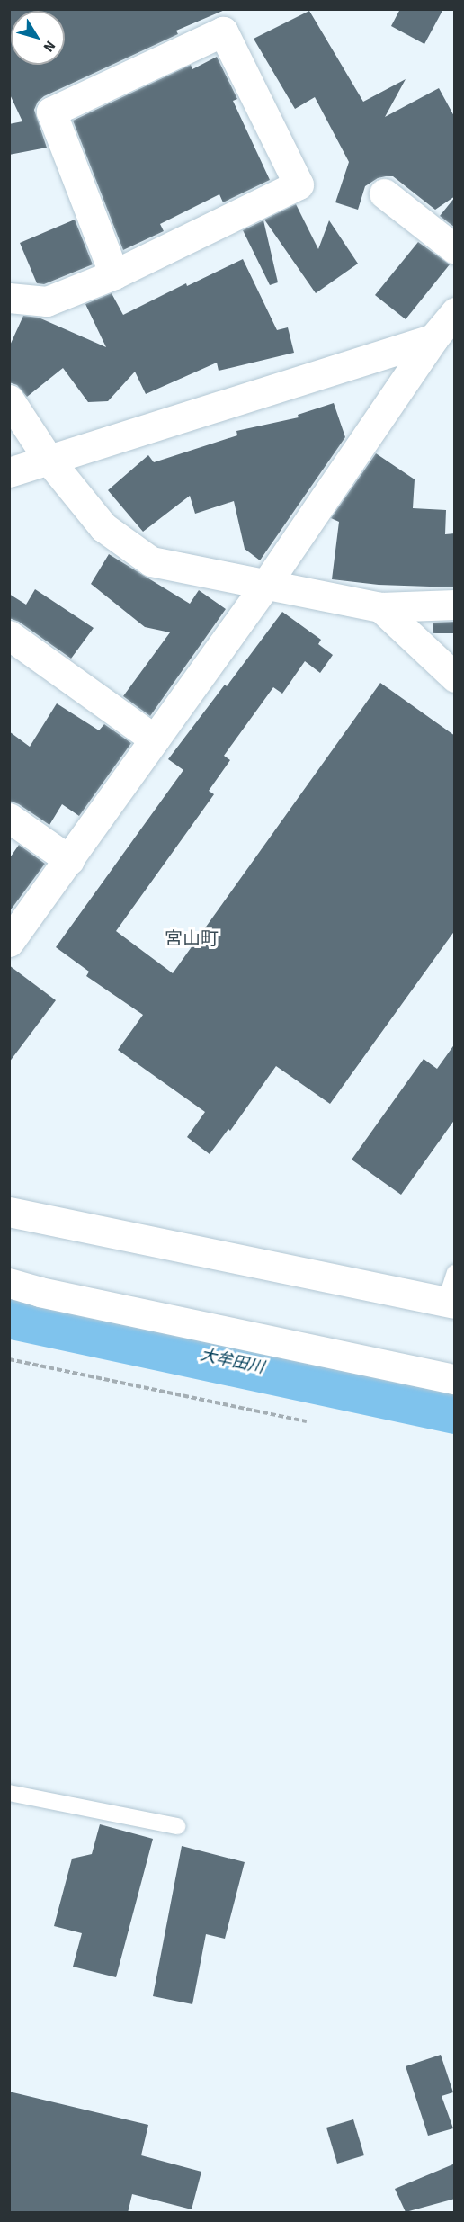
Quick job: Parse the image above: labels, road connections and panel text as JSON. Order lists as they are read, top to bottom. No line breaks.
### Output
{"districts":["宮山町"],"water":["大牟田川"],"north":"bottom right"}
